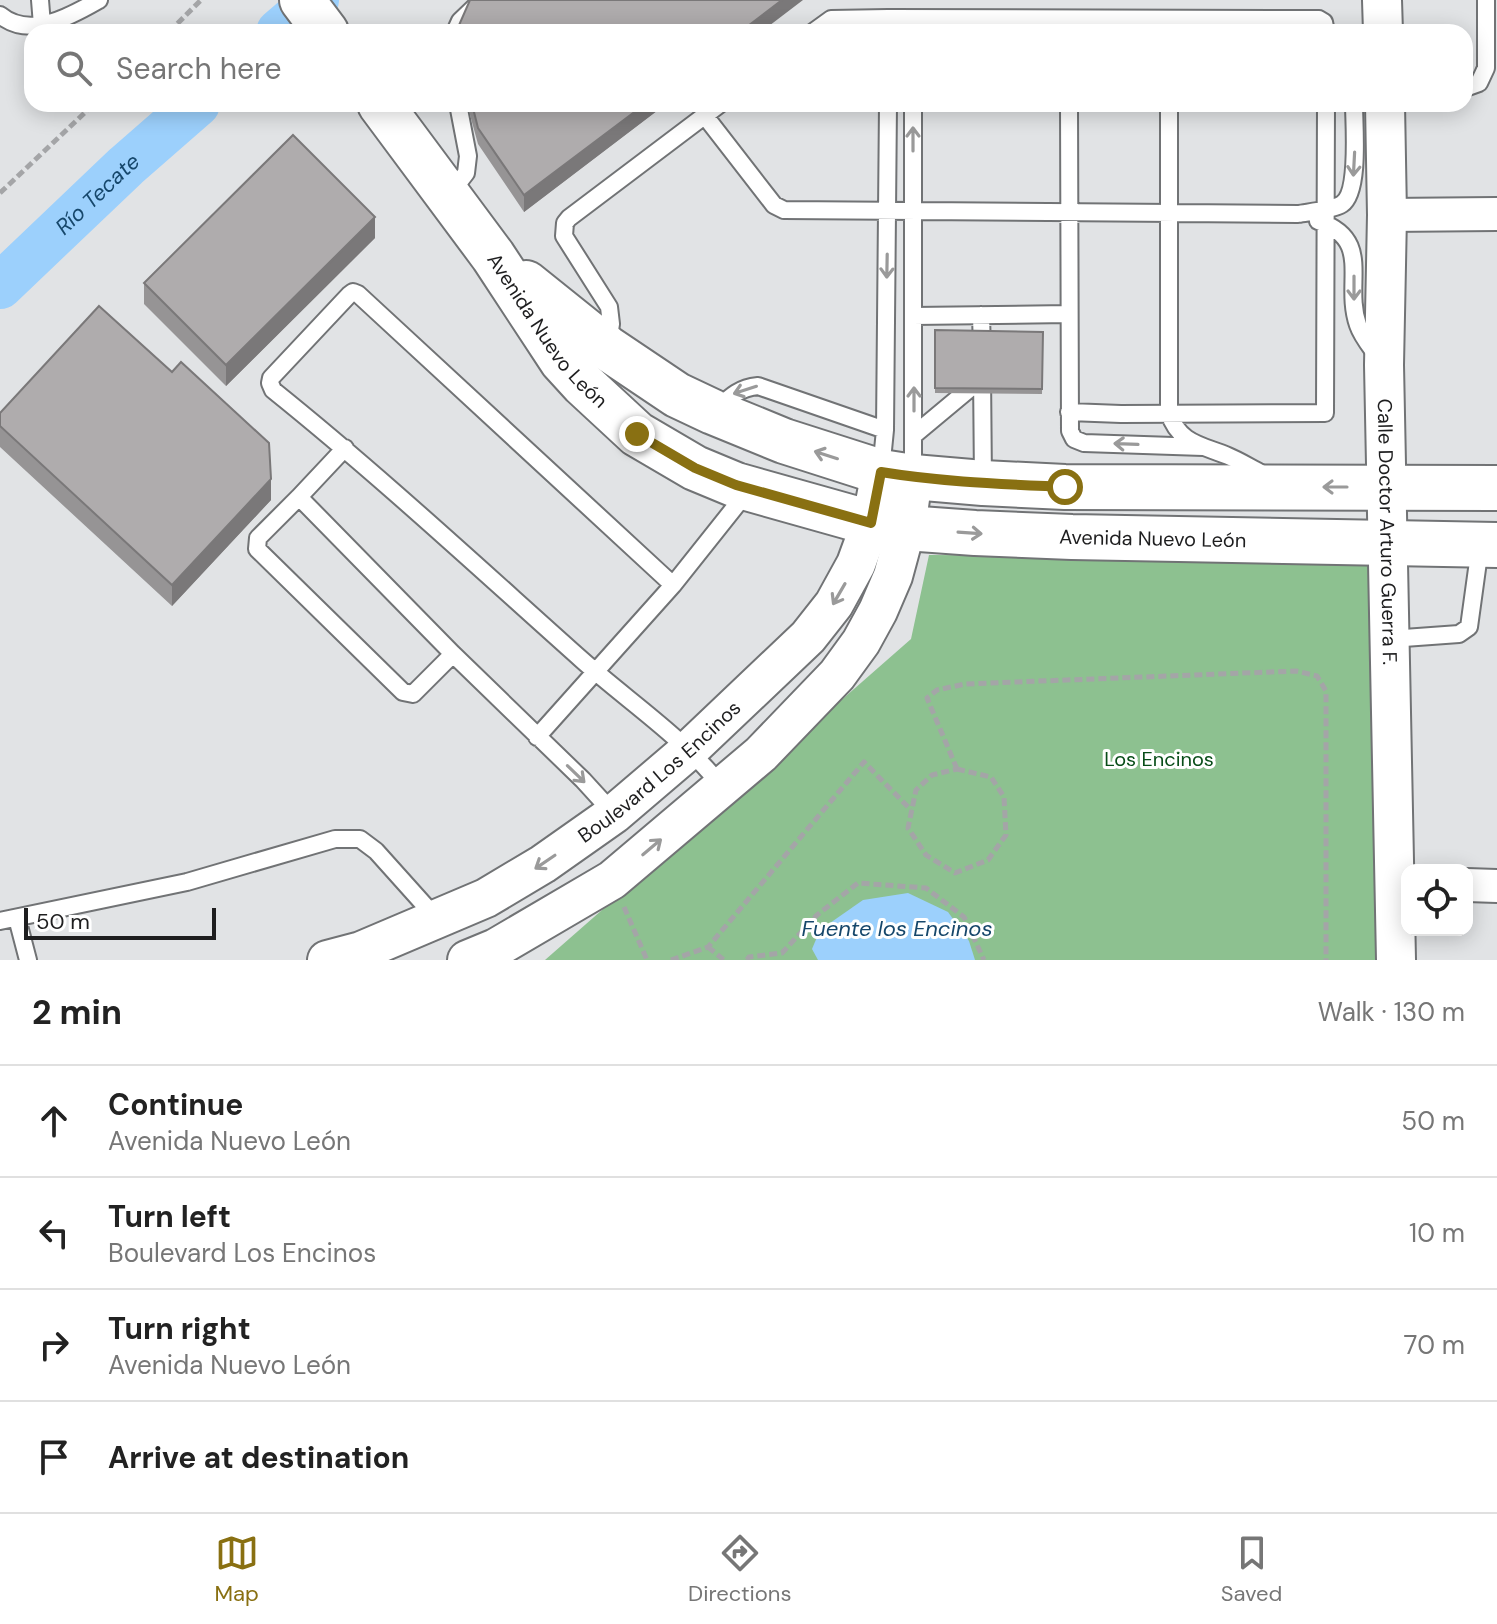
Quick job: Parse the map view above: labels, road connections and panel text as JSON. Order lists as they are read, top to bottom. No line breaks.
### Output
{"streets":{"main road":["Avenida Nuevo León"],"street":["Calle Doctor Arturo Guerra F.","Boulevard Los Encinos"]},"crossings":[["Avenida Nuevo León","Calle Doctor Arturo Guerra F."],["Avenida Nuevo León","Boulevard Los Encinos"]],"water":["Río Tecate","Fuente los Encinos"],"parks":["Los Encinos"],"scale_bar":"50 m","page":{"search":"Search here","scale":"50 m","heading":["2 min","Walk · 130 m"],"list":[["Continue","Avenida Nuevo León","50 m"],["Turn left","Boulevard Los Encinos","10 m"],["Turn right","Avenida Nuevo León","70 m"],"Arrive at destination"],"nav":["Map","Directions","Saved"]}}
